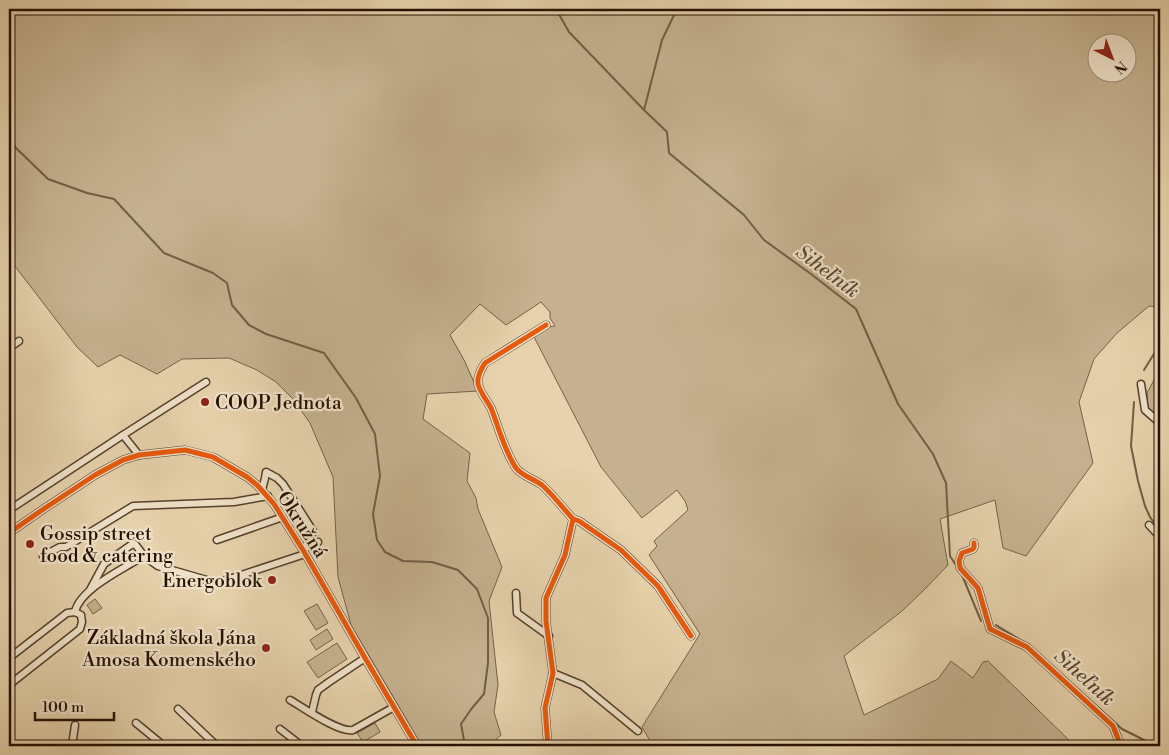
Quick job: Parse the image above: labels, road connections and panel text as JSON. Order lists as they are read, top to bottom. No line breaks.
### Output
{"streets":{"street":["Okružná"]},"water":["Siheľník"],"places":["COOP Jednota","Gossip street food & catering","Energoblok","Základná škola Jána Amosa Komenského"],"scale_bar":"100 m","north":"bottom right"}
